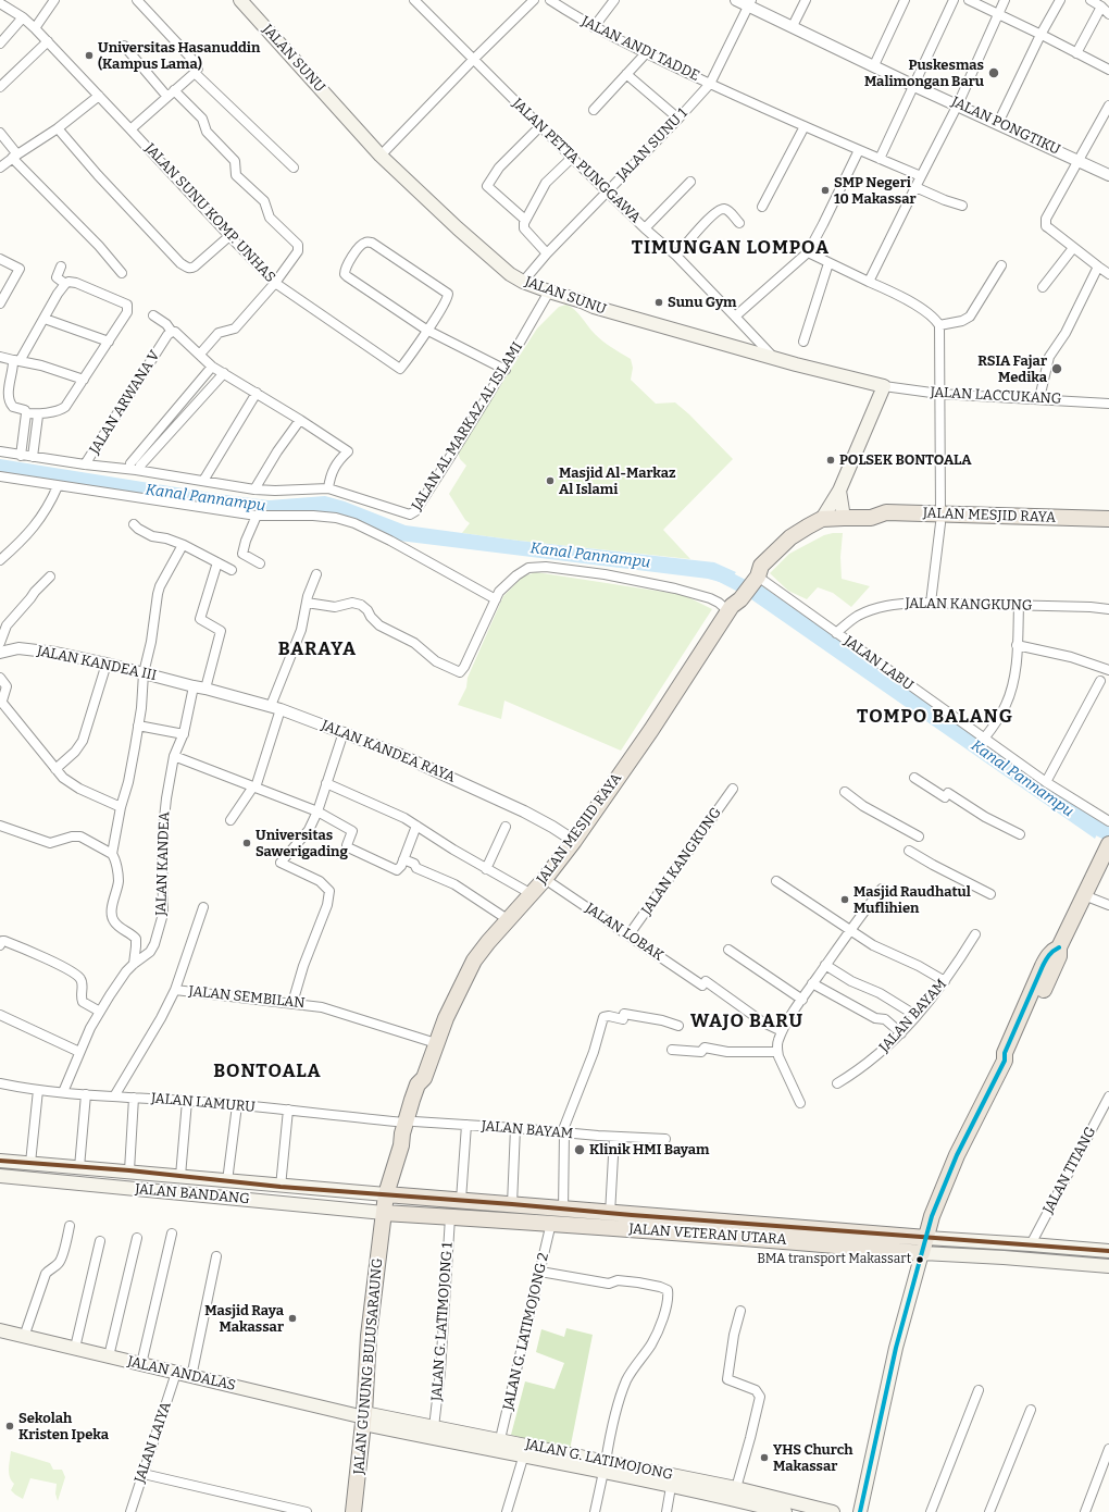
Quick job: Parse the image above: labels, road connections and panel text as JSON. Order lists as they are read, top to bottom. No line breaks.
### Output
{"streets":{"highway":["JALAN MESJID RAYA","JALAN VETERAN UTARA","JALAN GUNUNG BULUSARAUNG"],"main road":["JALAN SUNU","JALAN BANDANG","JALAN ANDALAS","JALAN G. LATIMOJONG"],"street":["JALAN ANDI TADDE","JALAN PONGTIKU","JALAN SUNU 1","JALAN PETTA PUNGGAWA","JALAN SUNU KOMP. UNHAS","JALAN LACCUKANG","JALAN ARWANA V","JALAN AL MARKAZ AL ISLAMI","JALAN KANGKUNG","JALAN KANDEA III","JALAN LABU","JALAN KANDEA RAYA","JALAN KANDEA","JALAN LOBAK","JALAN SEMBILAN","JALAN BAYAM","JALAN LAMURU","JALAN TITANG","JALAN G. LATIMOJONG 1","JALAN G. LATIMOJONG 2","JALAN LAIYA"]},"crossings":[["JALAN ANDI TADDE","JALAN SUNU 1"],["JALAN SUNU","JALAN SUNU 1"],["JALAN SUNU","JALAN PETTA PUNGGAWA"],["JALAN SUNU","JALAN LACCUKANG"],["JALAN SUNU","JALAN AL MARKAZ AL ISLAMI"],["JALAN PONGTIKU","JALAN SUNU 1"],["JALAN SUNU 1","JALAN PETTA PUNGGAWA"],["JALAN ARWANA V","JALAN AL MARKAZ AL ISLAMI"],["JALAN MESJID RAYA","JALAN LABU"],["JALAN MESJID RAYA","JALAN KANDEA RAYA"],["JALAN MESJID RAYA","JALAN LOBAK"],["JALAN MESJID RAYA","JALAN SEMBILAN"],["JALAN MESJID RAYA","JALAN BAYAM"],["JALAN MESJID RAYA","JALAN LAMURU"],["JALAN MESJID RAYA","JALAN BANDANG"],["JALAN MESJID RAYA","JALAN VETERAN UTARA"],["JALAN MESJID RAYA","JALAN GUNUNG BULUSARAUNG"],["JALAN KANGKUNG","JALAN LABU"],["JALAN KANGKUNG","JALAN LOBAK"],["JALAN KANDEA III","JALAN KANDEA RAYA"],["JALAN KANDEA III","JALAN KANDEA"],["JALAN KANDEA RAYA","JALAN KANDEA"],["JALAN KANDEA","JALAN LAMURU"],["JALAN SEMBILAN","JALAN LAMURU"],["JALAN BAYAM","JALAN LAMURU"],["JALAN TITANG","JALAN VETERAN UTARA"],["JALAN BANDANG","JALAN VETERAN UTARA"],["JALAN BANDANG","JALAN GUNUNG BULUSARAUNG"],["JALAN VETERAN UTARA","JALAN G. LATIMOJONG 1"],["JALAN VETERAN UTARA","JALAN G. LATIMOJONG 2"],["JALAN VETERAN UTARA","JALAN GUNUNG BULUSARAUNG"],["JALAN G. LATIMOJONG 1","JALAN G. LATIMOJONG"],["JALAN G. LATIMOJONG 2","JALAN G. LATIMOJONG"],["JALAN GUNUNG BULUSARAUNG","JALAN ANDALAS"],["JALAN GUNUNG BULUSARAUNG","JALAN G. LATIMOJONG"],["JALAN ANDALAS","JALAN LAIYA"],["JALAN ANDALAS","JALAN G. LATIMOJONG"]],"districts":["TIMUNGAN LOMPOA","BARAYA","TOMPO BALANG","WAJO BARU","BONTOALA"],"water":["Kanal Pannampu"],"places":["Universitas Hasanuddin (Kampus Lama)","Puskesmas Malimongan Baru","SMP Negeri 10 Makassar","Sunu Gym","RSIA Fajar Medika","POLSEK BONTOALA","Masjid Al-Markaz Al Islami","Universitas Sawerigading","Masjid Raudhatul Muflihien","Klinik HMI Bayam","BMA transport Makassart","Masjid Raya Makassar","Sekolah Kristen Ipeka","YHS Church Makassar"]}
